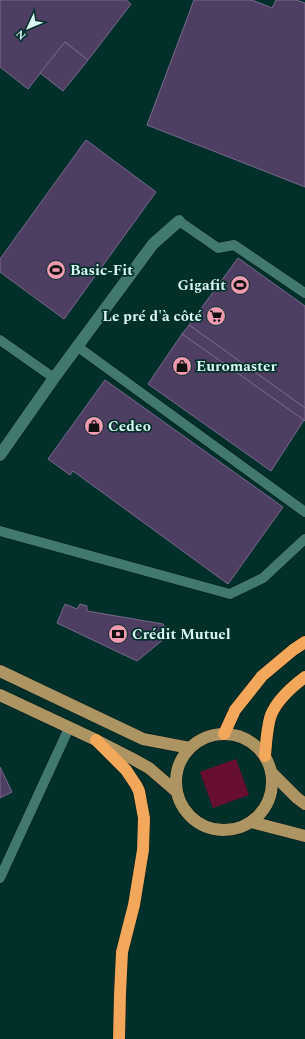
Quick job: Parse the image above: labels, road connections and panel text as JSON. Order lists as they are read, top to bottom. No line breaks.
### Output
{"places":{"sports":["Basic-Fit","Gigafit"],"supermarket":["Le pré d'à côté"],"shop":["Euromaster","Cedeo"],"bank":["Crédit Mutuel"]},"north":"bottom left"}
